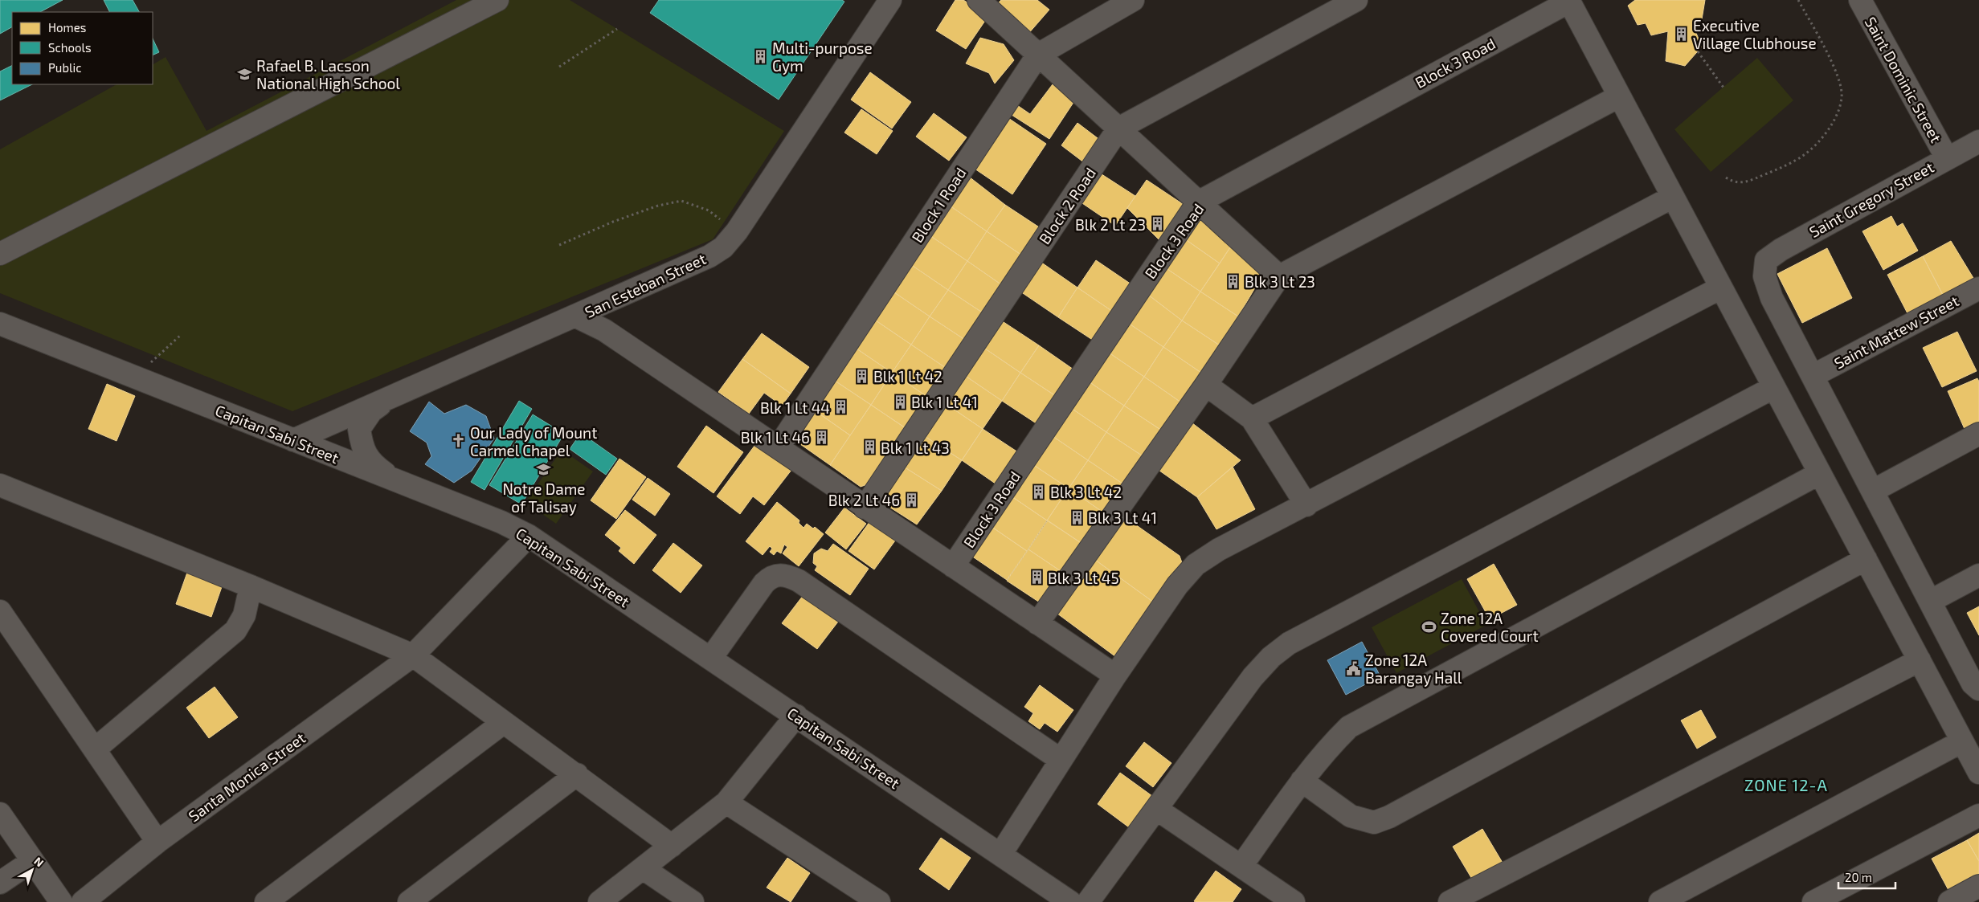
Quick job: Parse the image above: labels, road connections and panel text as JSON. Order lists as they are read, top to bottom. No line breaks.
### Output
{"streets":{"street":["Block 3 Road","Saint Dominic Street","Saint Gregory Street","Block 1 Road","Block 2 Road","San Esteban Street","Saint Mattew Street","Capitan Sabi Street","Santa Monica Street"]},"crossings":[["Saint Dominic Street","Saint Gregory Street"],["Saint Gregory Street","Saint Mattew Street"],["San Esteban Street","Capitan Sabi Street"],["Capitan Sabi Street","Santa Monica Street"]],"districts":["ZONE 12-A"],"places":{"building":["Executive Village Clubhouse","Multi-purpose Gym","Blk 2 Lt 23","Blk 3 Lt 23","Blk 1 Lt 42","Blk 1 Lt 41","Blk 1 Lt 44","Blk 1 Lt 46","Blk 1 Lt 43","Blk 3 Lt 42","Blk 2 Lt 46","Blk 3 Lt 41","Blk 3 Lt 45"],"school or university":["Rafael B. Lacson National High School","Notre Dame of Talisay"],"church":["Our Lady of Mount Carmel Chapel"],"sports":["Zone 12A Covered Court"],"public building":["Zone 12A Barangay Hall"]},"legend":["Homes","Schools","Public"],"scale_bar":"20 m","north":"top right"}
